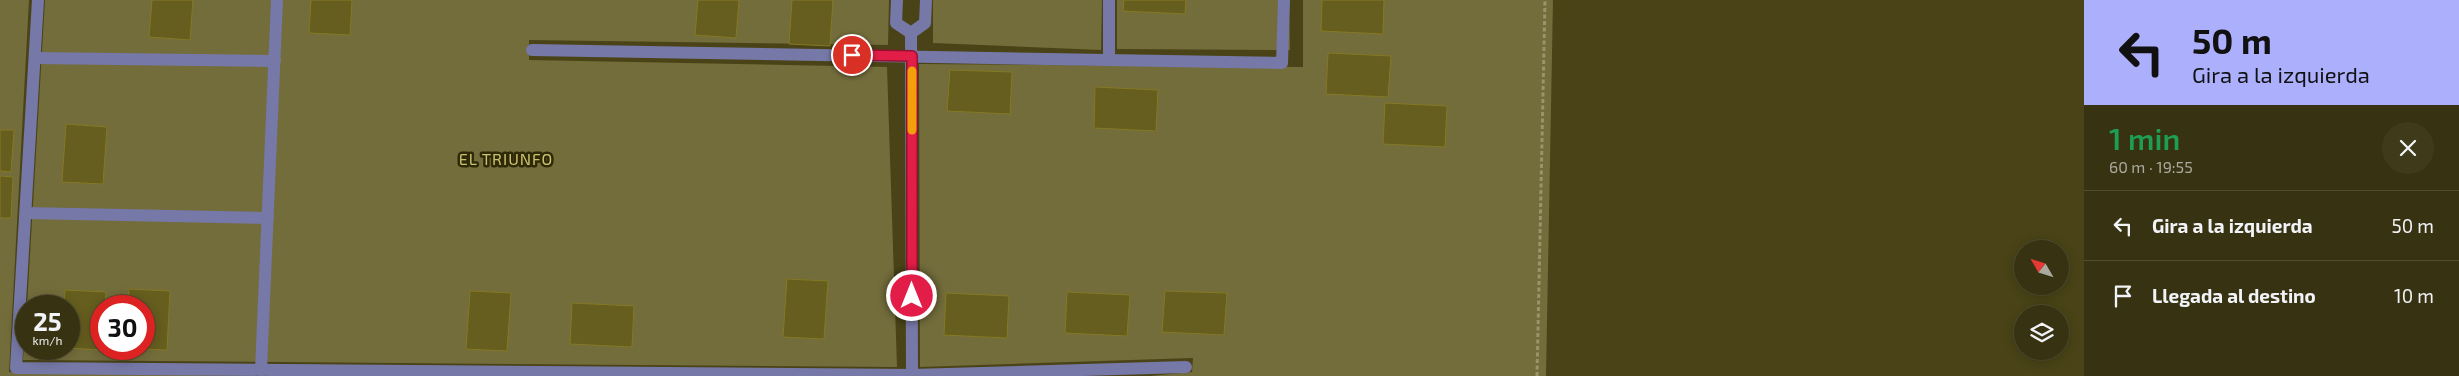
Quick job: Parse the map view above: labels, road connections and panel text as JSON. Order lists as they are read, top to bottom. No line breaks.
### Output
{"districts":["EL TRIUNFO"],"north":"top left","page":{"turn":["50 m","Gira a la izquierda"],"heading":["1 min","60 m · 19:55"],"list":[{"name":"Gira a la izquierda","value":"50 m"},{"name":"Llegada al destino","value":"10 m"}],"speed":"25 km/h","limit":"30"}}
